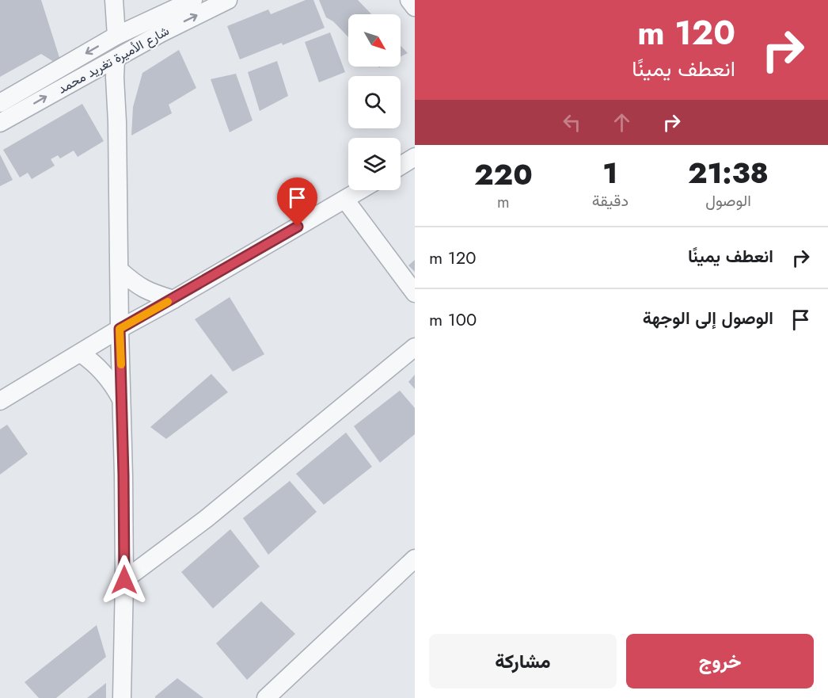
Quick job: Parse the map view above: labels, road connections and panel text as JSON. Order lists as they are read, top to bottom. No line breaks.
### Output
{"streets":{"street":["شارع الأميرة تغريد محمد"]},"north":"bottom right","page":{"turn":["120 m","انعطف يمينًا"],"eta":["21:38","الوصول","1","دقيقة","220","m"],"list":[{"name":"انعطف يمينًا","value":"120 m"},{"name":"الوصول إلى الوجهة","value":"100 m"}],"buttons":["خروج","مشاركة"]}}
